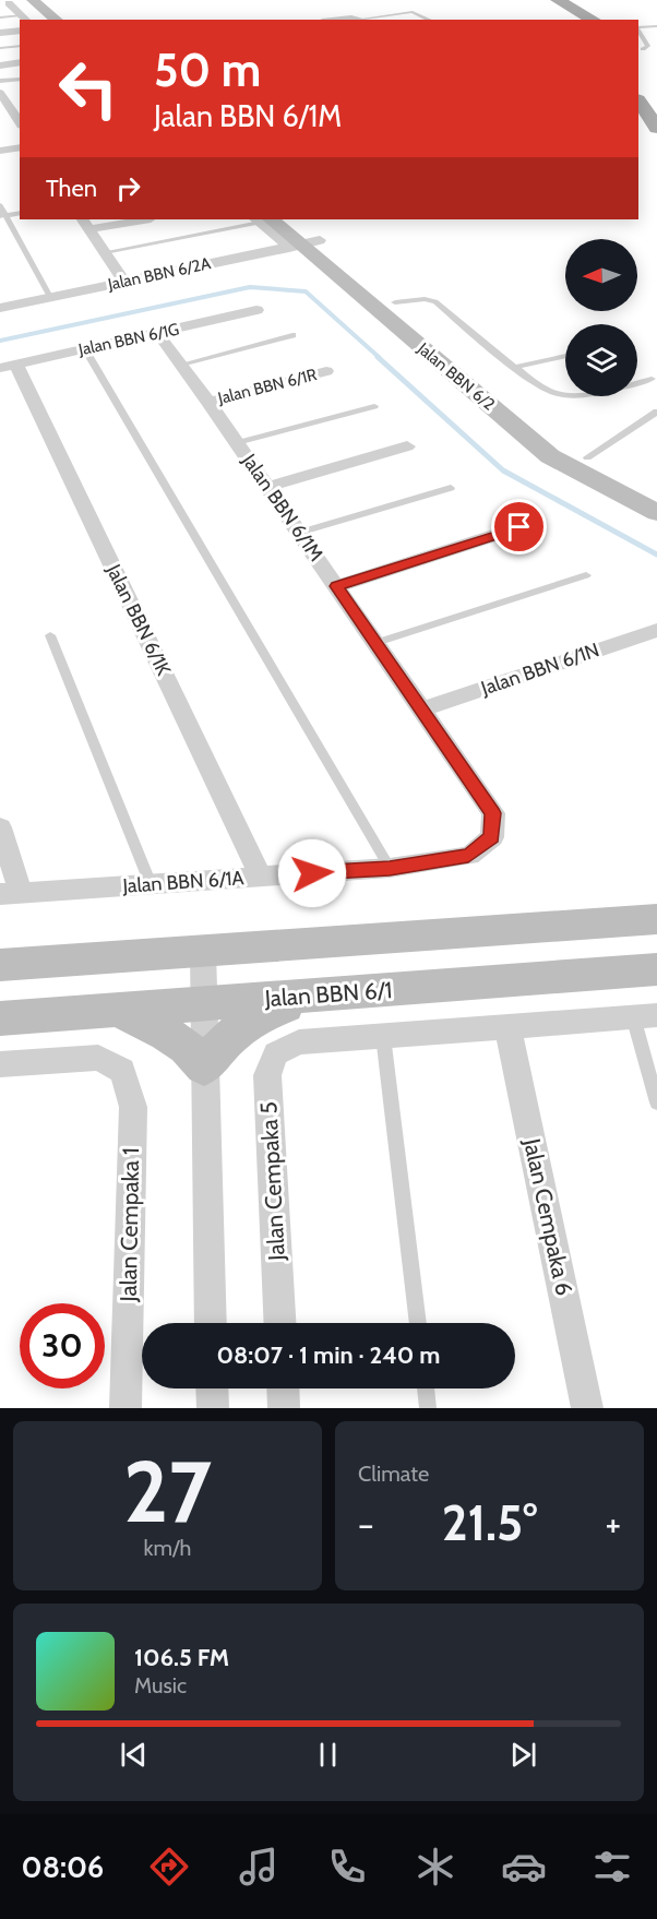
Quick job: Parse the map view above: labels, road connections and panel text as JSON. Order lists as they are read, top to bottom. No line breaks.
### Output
{"streets":{"street":["Jalan BBN 6/2A","Jalan BBN 6/1G","Jalan BBN 6/2","Jalan BBN 6/1R","Jalan BBN 6/1M","Jalan BBN 6/1K","Jalan BBN 6/1N","Jalan BBN 6/1A","Jalan BBN 6/1","Jalan Cempaka 5","Jalan Cempaka 6","Jalan Cempaka 1"]},"crossings":[["Jalan BBN 6/2A","Jalan BBN 6/2"],["Jalan BBN 6/1G","Jalan BBN 6/1M"],["Jalan BBN 6/1G","Jalan BBN 6/1K"],["Jalan BBN 6/1R","Jalan BBN 6/1M"],["Jalan BBN 6/1M","Jalan BBN 6/1N"],["Jalan BBN 6/1M","Jalan BBN 6/1A"],["Jalan BBN 6/1K","Jalan BBN 6/1A"]],"north":"left","page":{"turn":["50 m","Jalan BBN 6/1M"],"then":"Then","limit":"30","trip":"08:07 · 1 min · 240 m","tile":[["27","km/h"],"Climate"],"heat":["−","21.5°","+"],"song":["106.5 FM","Music"],"tabs":"08:06"}}
